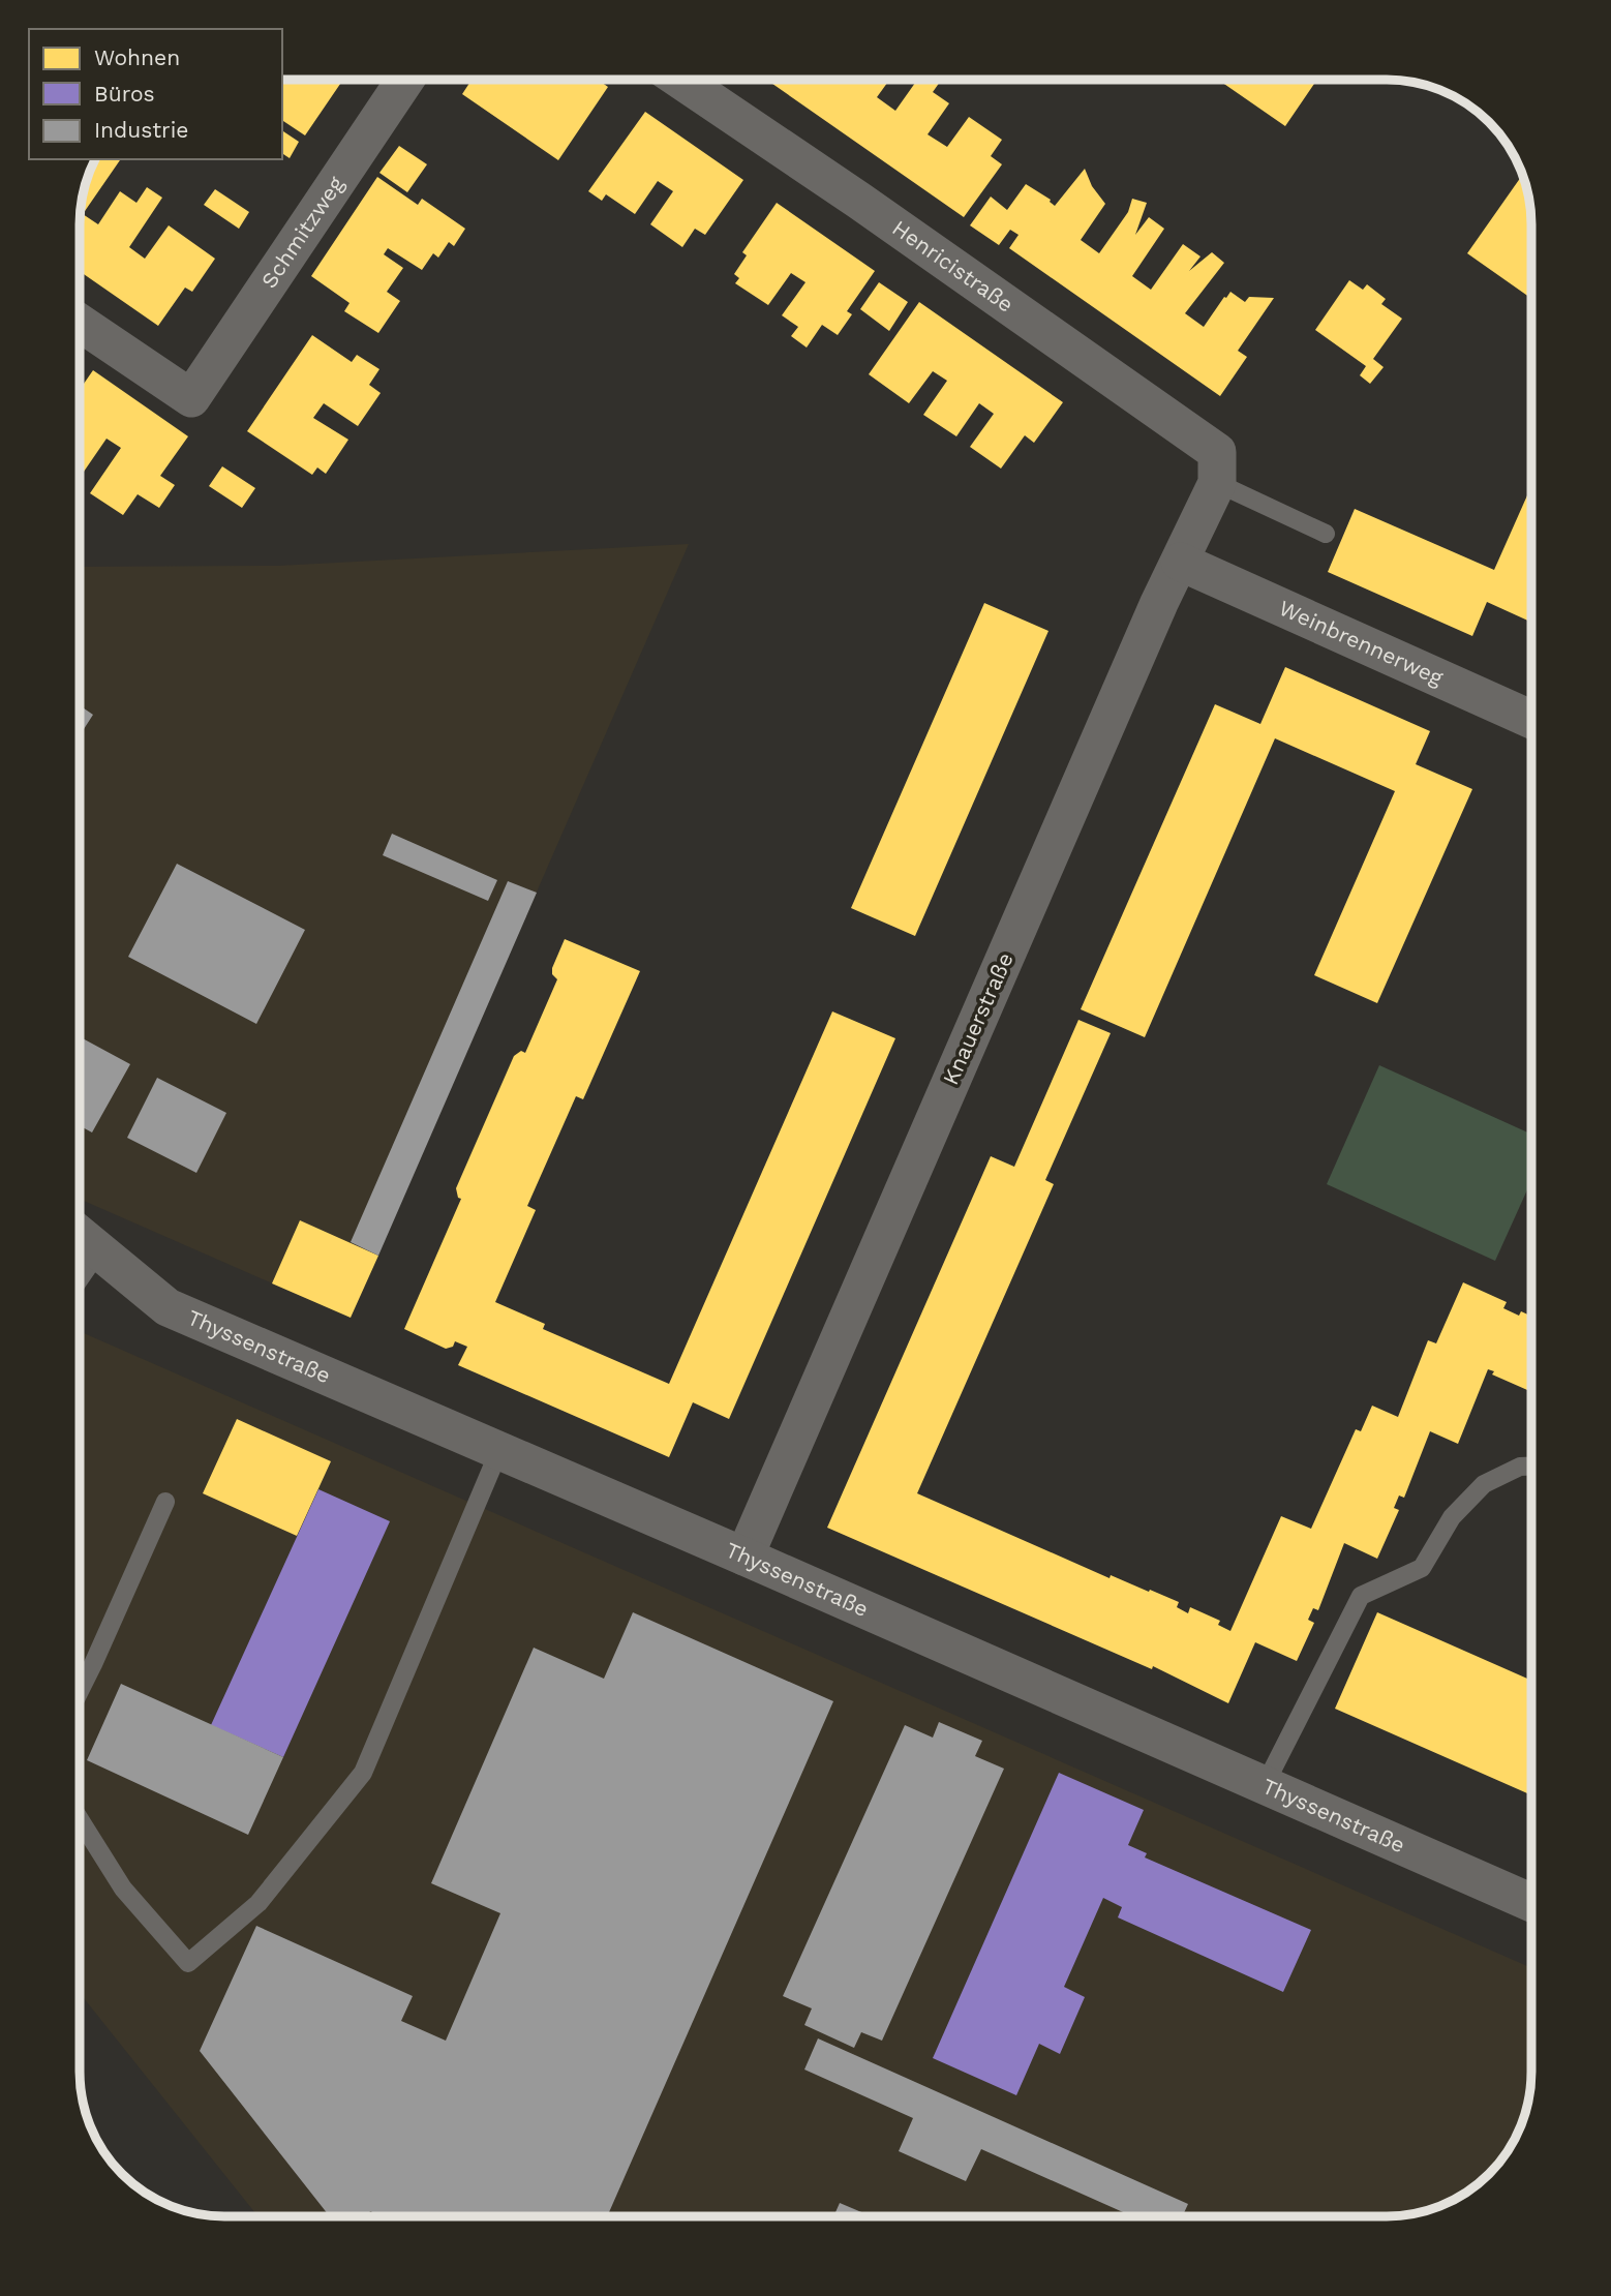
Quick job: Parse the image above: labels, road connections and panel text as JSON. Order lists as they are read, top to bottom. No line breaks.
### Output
{"streets":{"street":["Schmitzweg","Henricistraße","Weinbrennerweg","Knauerstraße","Thyssenstraße"]},"crossings":[["Henricistraße","Knauerstraße"],["Weinbrennerweg","Knauerstraße"],["Knauerstraße","Thyssenstraße"]],"legend":["Wohnen","Büros","Industrie"]}
